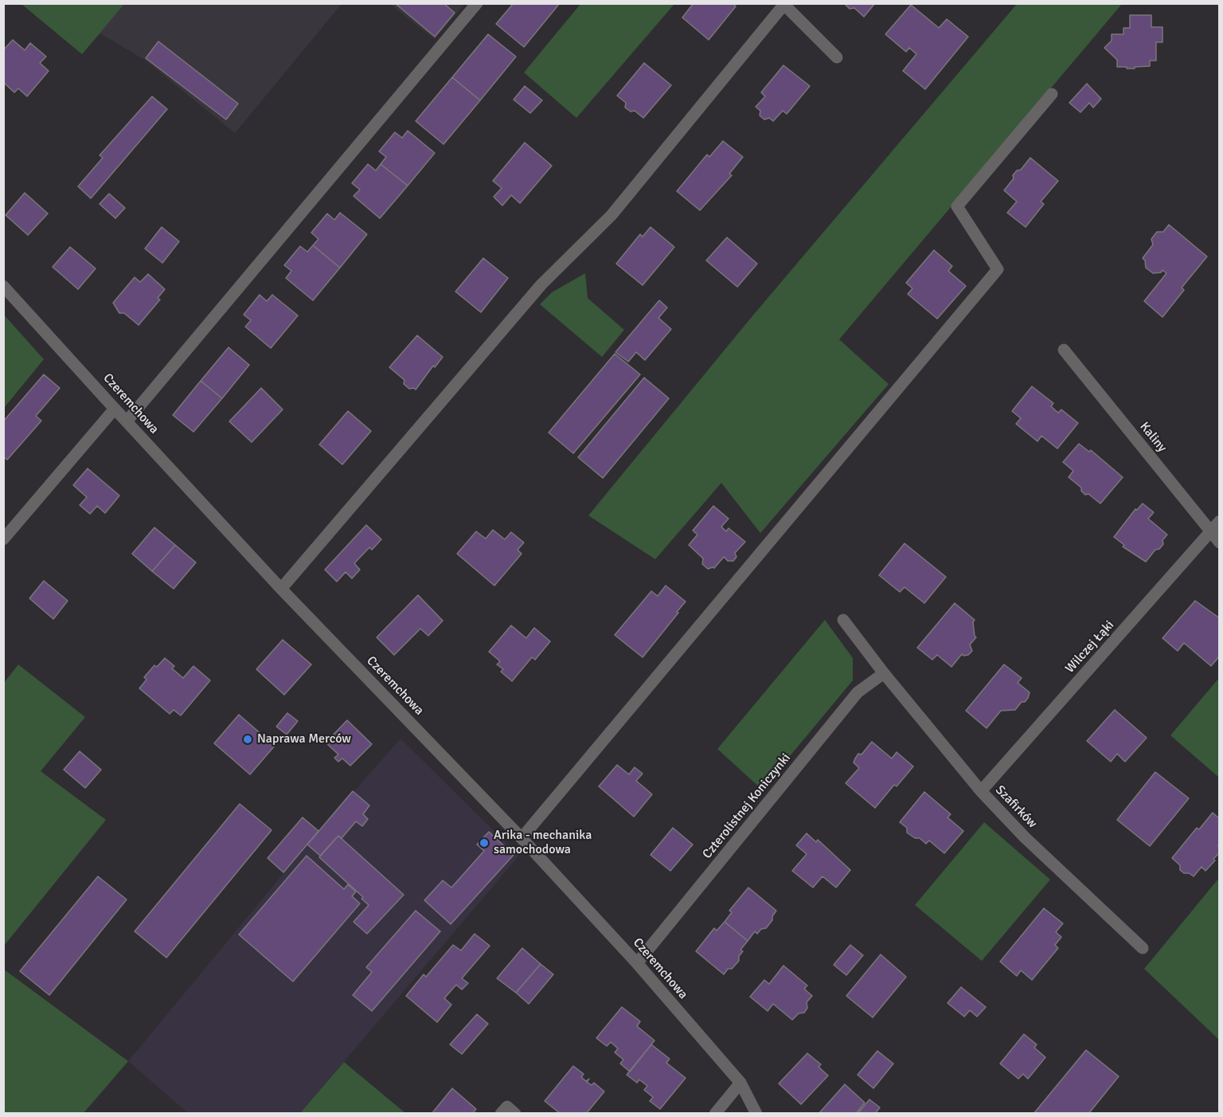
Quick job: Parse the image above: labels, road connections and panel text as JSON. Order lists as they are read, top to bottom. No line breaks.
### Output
{"streets":{"street":["Czeremchowa","Kaliny","Wilczej Łąki","Czterolistnej Koniczynki","Szafirków"]},"crossings":[["Czeremchowa","Czterolistnej Koniczynki"],["Kaliny","Wilczej Łąki"],["Wilczej Łąki","Szafirków"],["Czterolistnej Koniczynki","Szafirków"]],"places":["Naprawa Merców","Arika - mechanika samochodowa"]}
